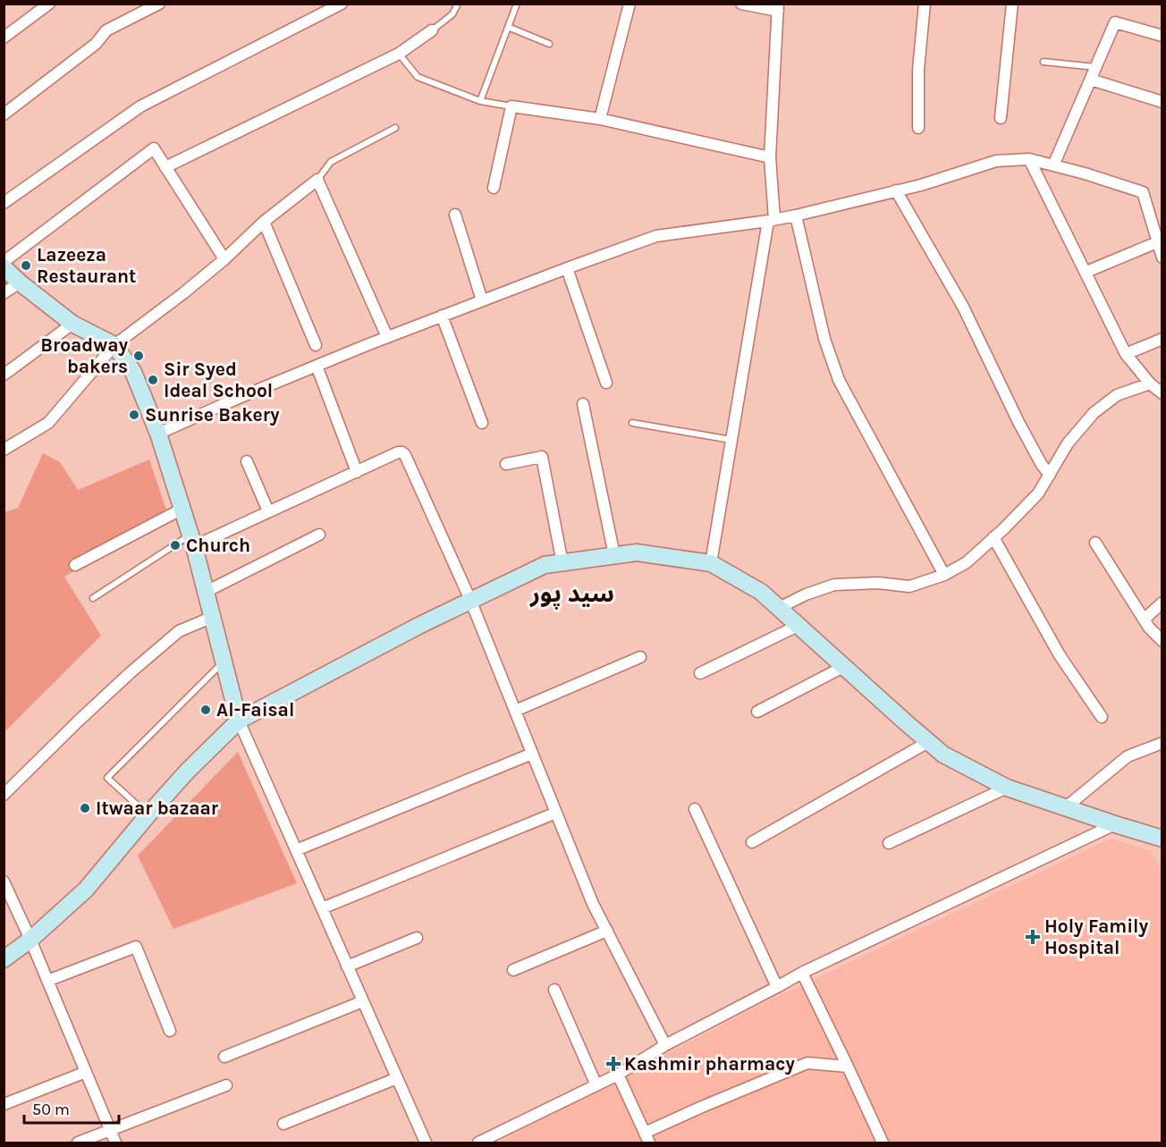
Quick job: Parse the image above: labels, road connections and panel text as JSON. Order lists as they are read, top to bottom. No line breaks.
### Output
{"districts":["سید پور"],"places":{"other":["Lazeeza Restaurant","Broadway bakers","Sir Syed Ideal School","Sunrise Bakery","Church","Al-Faisal","Itwaar bazaar"],"health":["Holy Family Hospital","Kashmir pharmacy"]},"scale_bar":"50 m"}
